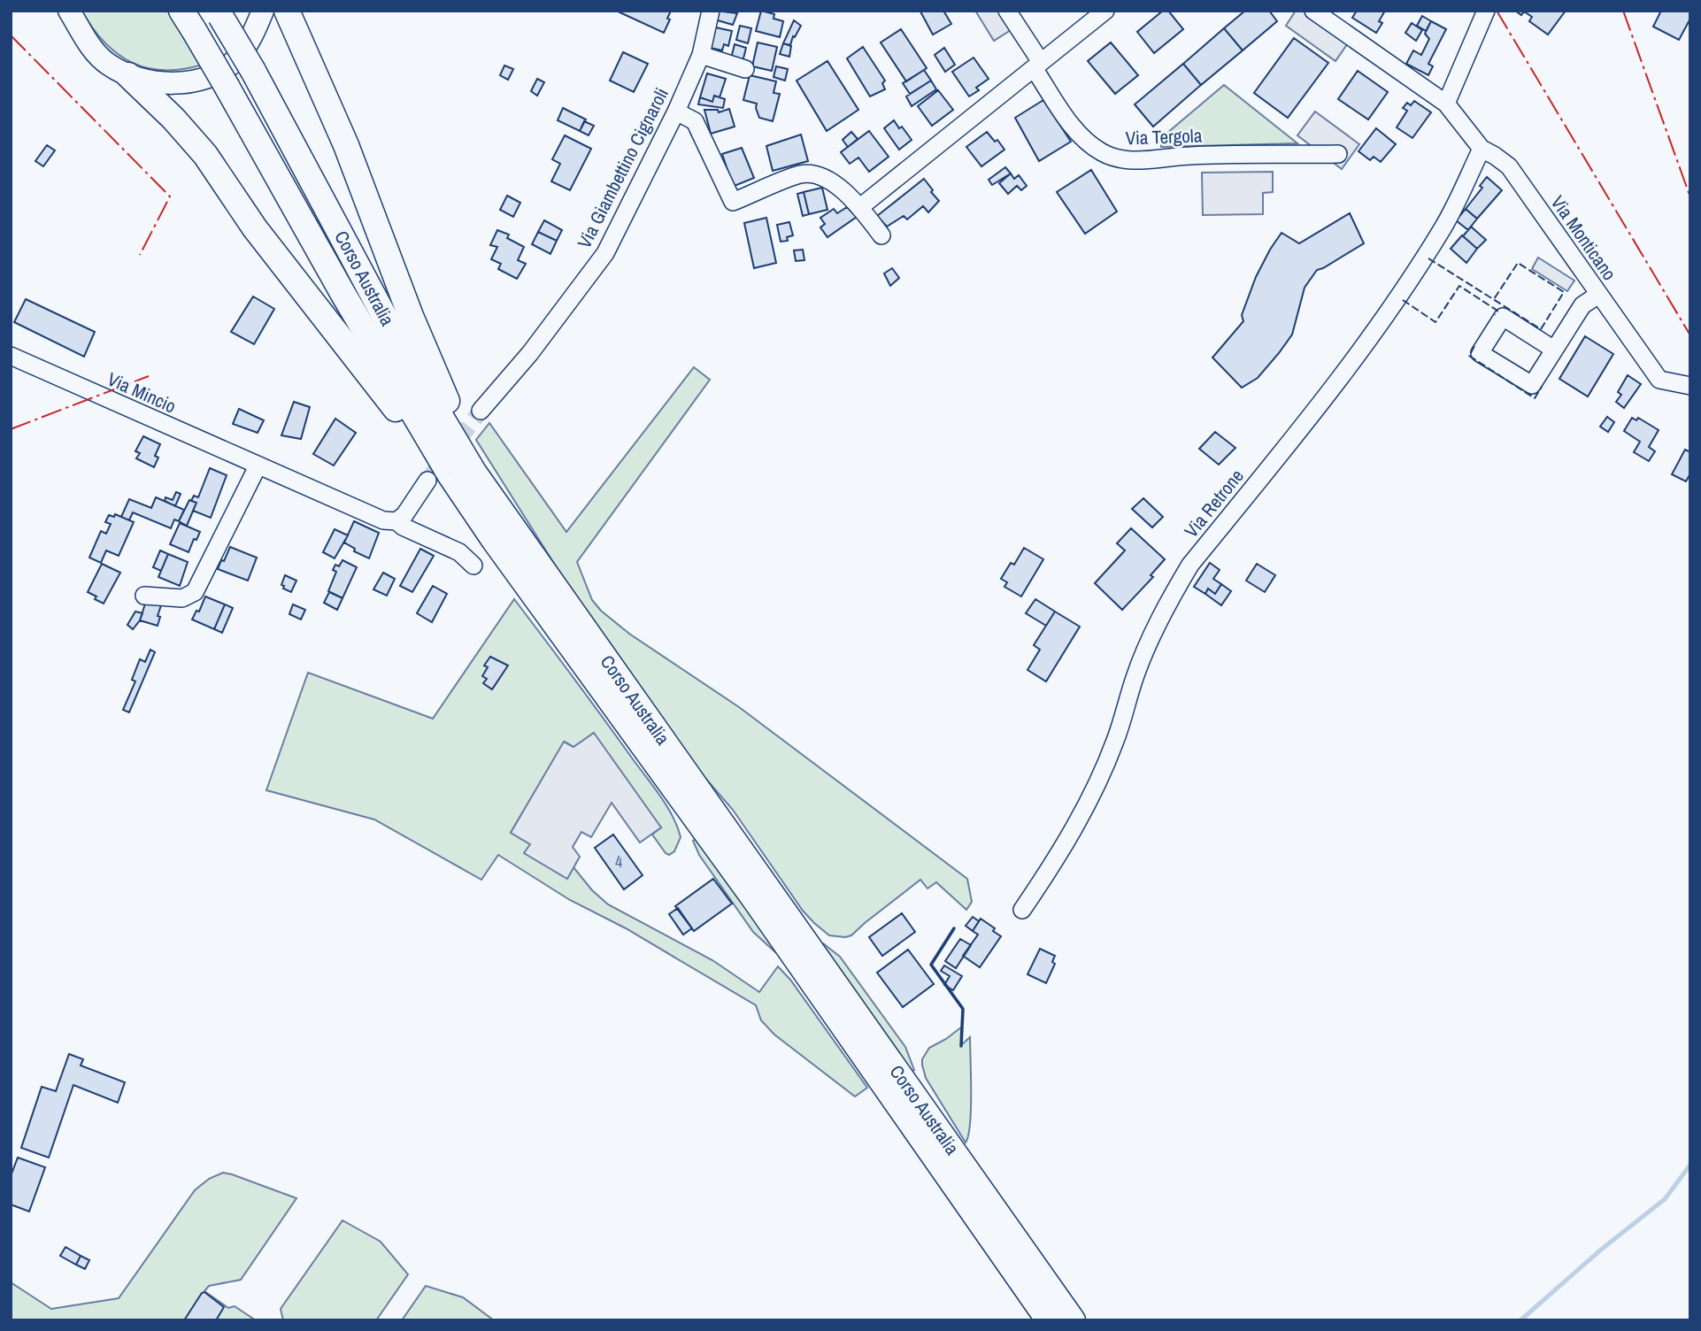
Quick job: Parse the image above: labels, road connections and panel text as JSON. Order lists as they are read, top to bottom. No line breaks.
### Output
{"streets":{"highway":["Corso Australia"],"street":["Via Tergola","Via Giambettino Cignaroli","Via Monticano","Via Mincio","Via Retrone"]},"crossings":[["Via Monticano","Via Retrone"]],"house_numbers":["4"]}
